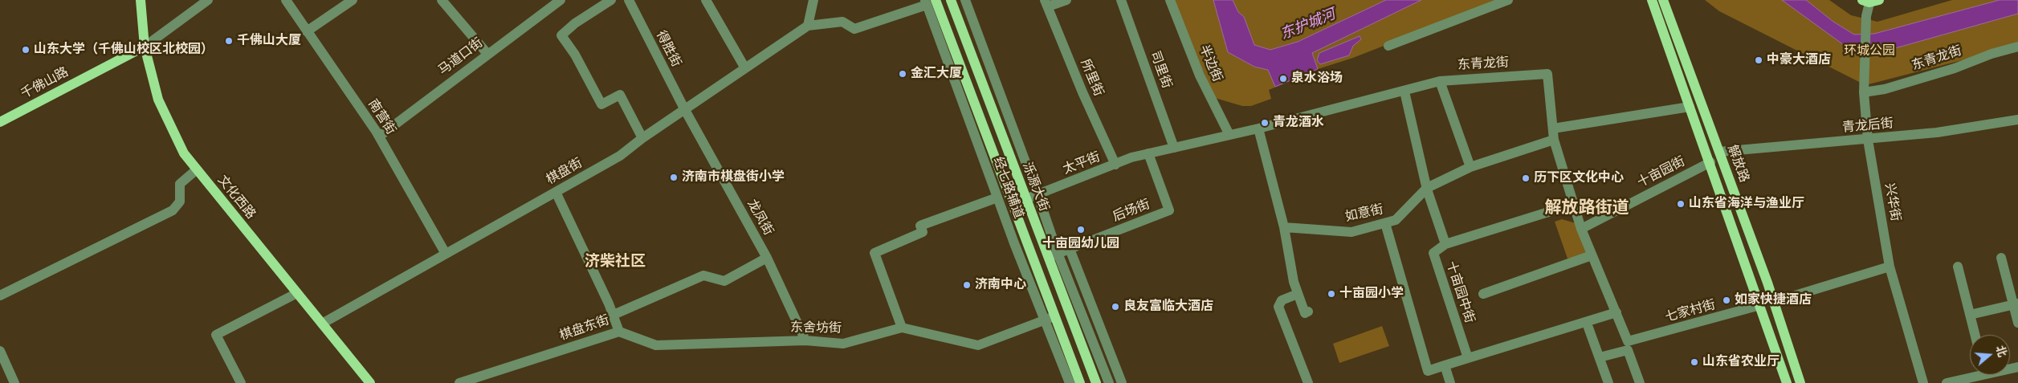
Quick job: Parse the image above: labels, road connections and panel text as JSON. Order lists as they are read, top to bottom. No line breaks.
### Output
{"streets":{"main road":["千佛山路","解放路","泺源大街","文化西路"],"street":["得胜街","马道口街","东青龙街","半边街","司里街","所里街","南营街","青龙后街","太平街","棋盘街","十亩园街","经七路辅道","兴华街","后场街","如意街","龙凤街","十亩园中街","七家村街","棋盘东街","东舍坊街"]},"crossings":[["得胜街","棋盘街"],["得胜街","龙凤街"],["马道口街","南营街"],["东青龙街","半边街"],["东青龙街","司里街"],["东青龙街","太平街"],["东青龙街","十亩园街"],["东青龙街","兴华街"],["东青龙街","后场街"],["东青龙街","如意街"],["东青龙街","十亩园中街"],["东青龙街","七家村街"],["所里街","太平街"],["千佛山路","文化西路"],["南营街","棋盘街"],["青龙后街","解放路"],["青龙后街","兴华街"],["太平街","泺源大街"],["太平街","经七路辅道"],["太平街","后场街"],["解放路","十亩园街"],["解放路","七家村街"],["棋盘街","文化西路"],["棋盘街","龙凤街"],["棋盘街","棋盘东街"],["泺源大街","后场街"],["经七路辅道","后场街"],["经七路辅道","东舍坊街"],["如意街","十亩园中街"],["龙凤街","东舍坊街"],["棋盘东街","东舍坊街"]],"districts":["解放路街道","济柴社区"],"water":["东护城河"],"parks":["环城公园"],"places":["千佛山大厦","山东大学（千佛山校区北校园）","中豪大酒店","金汇大厦","泉水浴场","青龙酒水","济南市棋盘街小学","历下区文化中心","山东省海洋与渔业厅","十亩园幼儿园","济南中心","十亩园小学","如家快捷酒店","良友富临大酒店","山东省农业厅"],"north":"right"}
